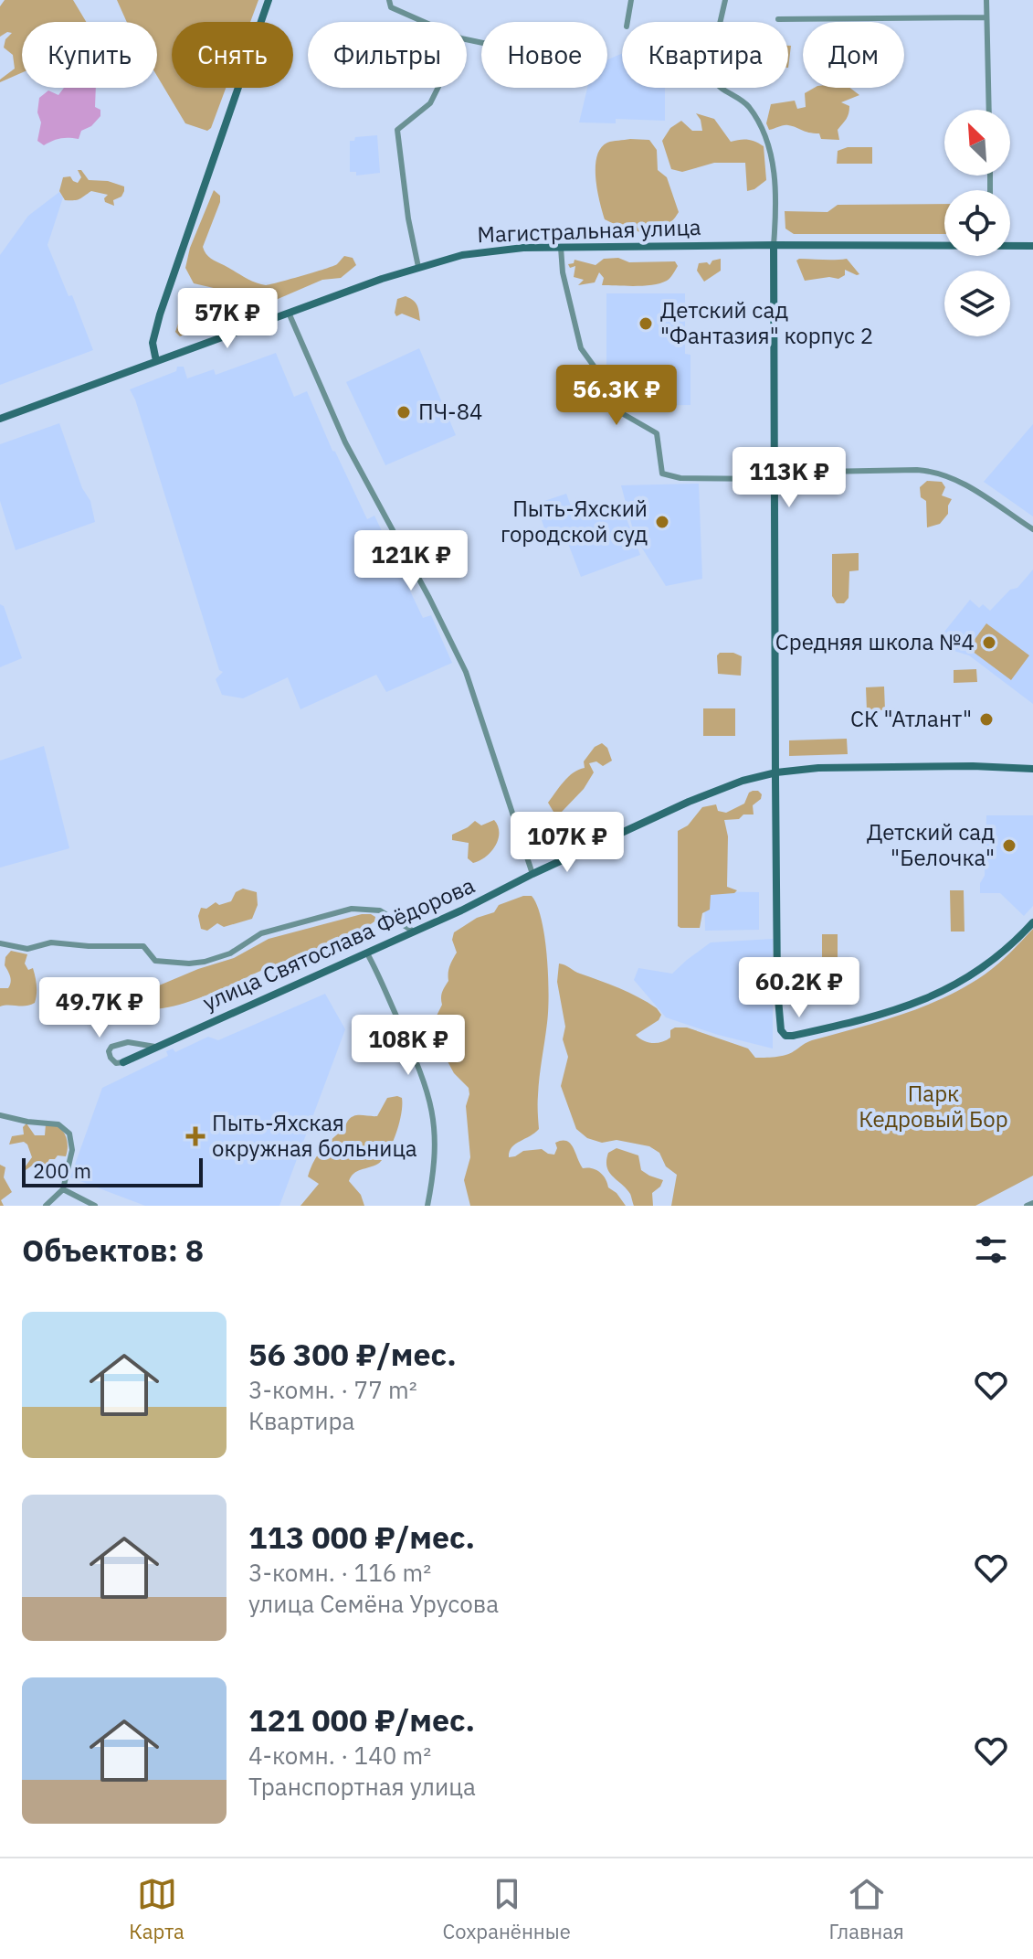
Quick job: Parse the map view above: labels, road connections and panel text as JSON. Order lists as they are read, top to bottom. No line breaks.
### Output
{"streets":{"street":["Магистральная улица","улица Святослава Фёдорова"]},"parks":["Парк Кедровый Бор"],"places":{"other":["Детский сад \"Фантазия\" корпус 2","ПЧ-84","Пыть-Яхский городской суд","Средняя школа №4","СК \"Атлант\"","Детский сад \"Белочка\""],"health":["Пыть-Яхская окружная больница"]},"scale_bar":"200 m","north":"top left","page":{"chip":["Купить","Снять","Фильтры","Новое","Квартира","Дом"],"price":["57K ₽","56.3K ₽","113K ₽","121K ₽","107K ₽","60.2K ₽","49.7K ₽","108K ₽"],"scale":"200 m","heading":"Объектов: 8","list":[{"name":"56 300 ₽/мес.","note":"3-комн. · 77 m² · Квартира"},{"name":"113 000 ₽/мес.","note":"3-комн. · 116 m² · улица Семёна Урусова"},{"name":"121 000 ₽/мес.","note":"4-комн. · 140 m² · Транспортная улица"}],"tabs":["Карта","Сохранённые","Главная"]}}
